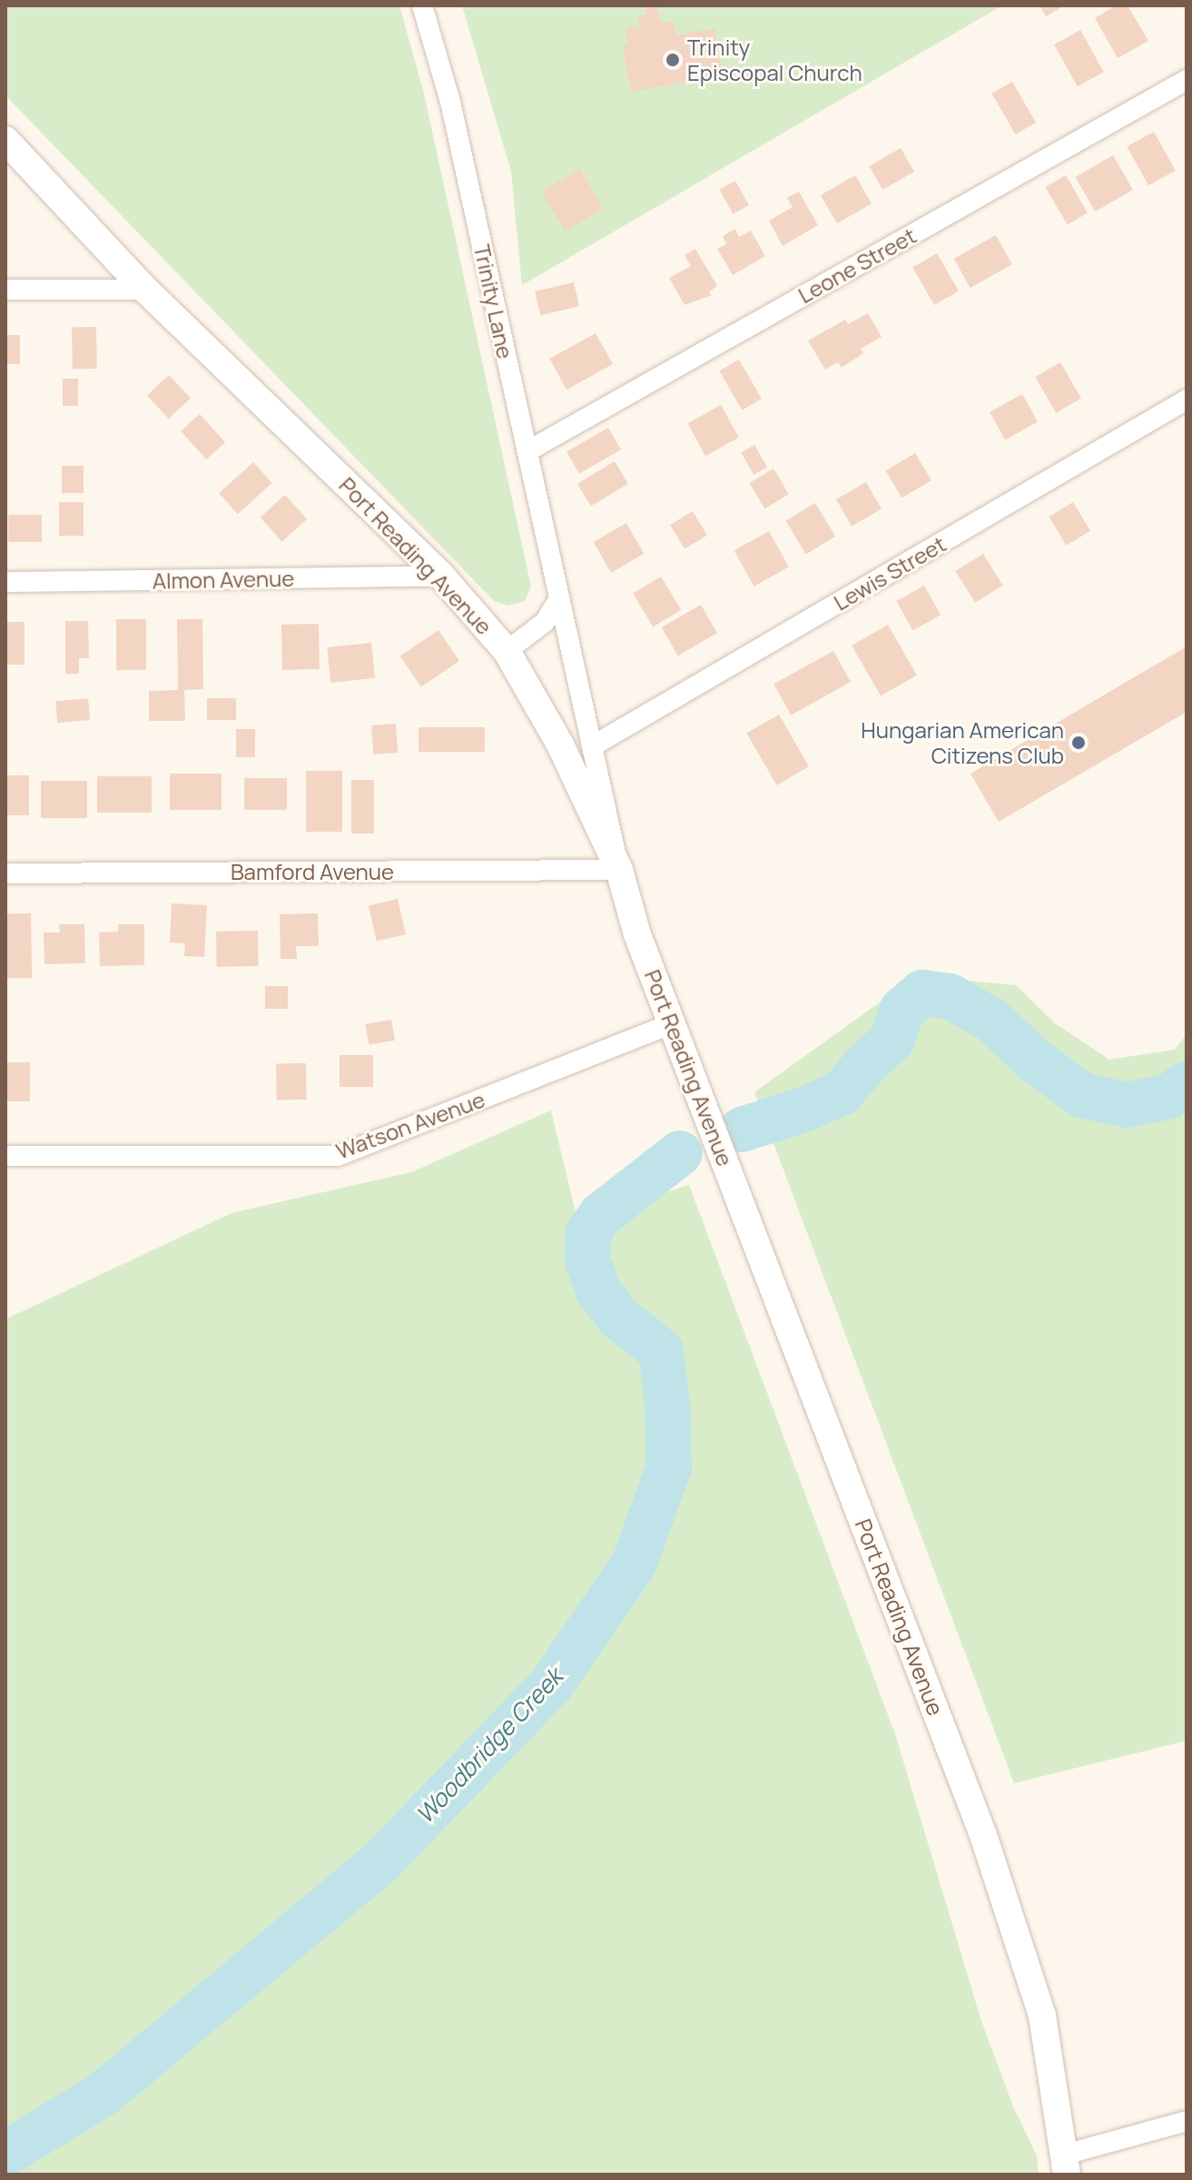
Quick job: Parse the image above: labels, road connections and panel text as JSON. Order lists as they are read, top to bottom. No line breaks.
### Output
{"streets":{"main road":["Port Reading Avenue"],"street":["Leone Street","Trinity Lane","Lewis Street","Almon Avenue","Bamford Avenue","Watson Avenue"]},"crossings":[["Leone Street","Trinity Lane"],["Trinity Lane","Port Reading Avenue"],["Trinity Lane","Lewis Street"],["Trinity Lane","Bamford Avenue"],["Port Reading Avenue","Almon Avenue"],["Port Reading Avenue","Bamford Avenue"],["Port Reading Avenue","Watson Avenue"]],"water":["Woodbridge Creek"],"places":["Trinity Episcopal Church","Hungarian American Citizens Club"]}
